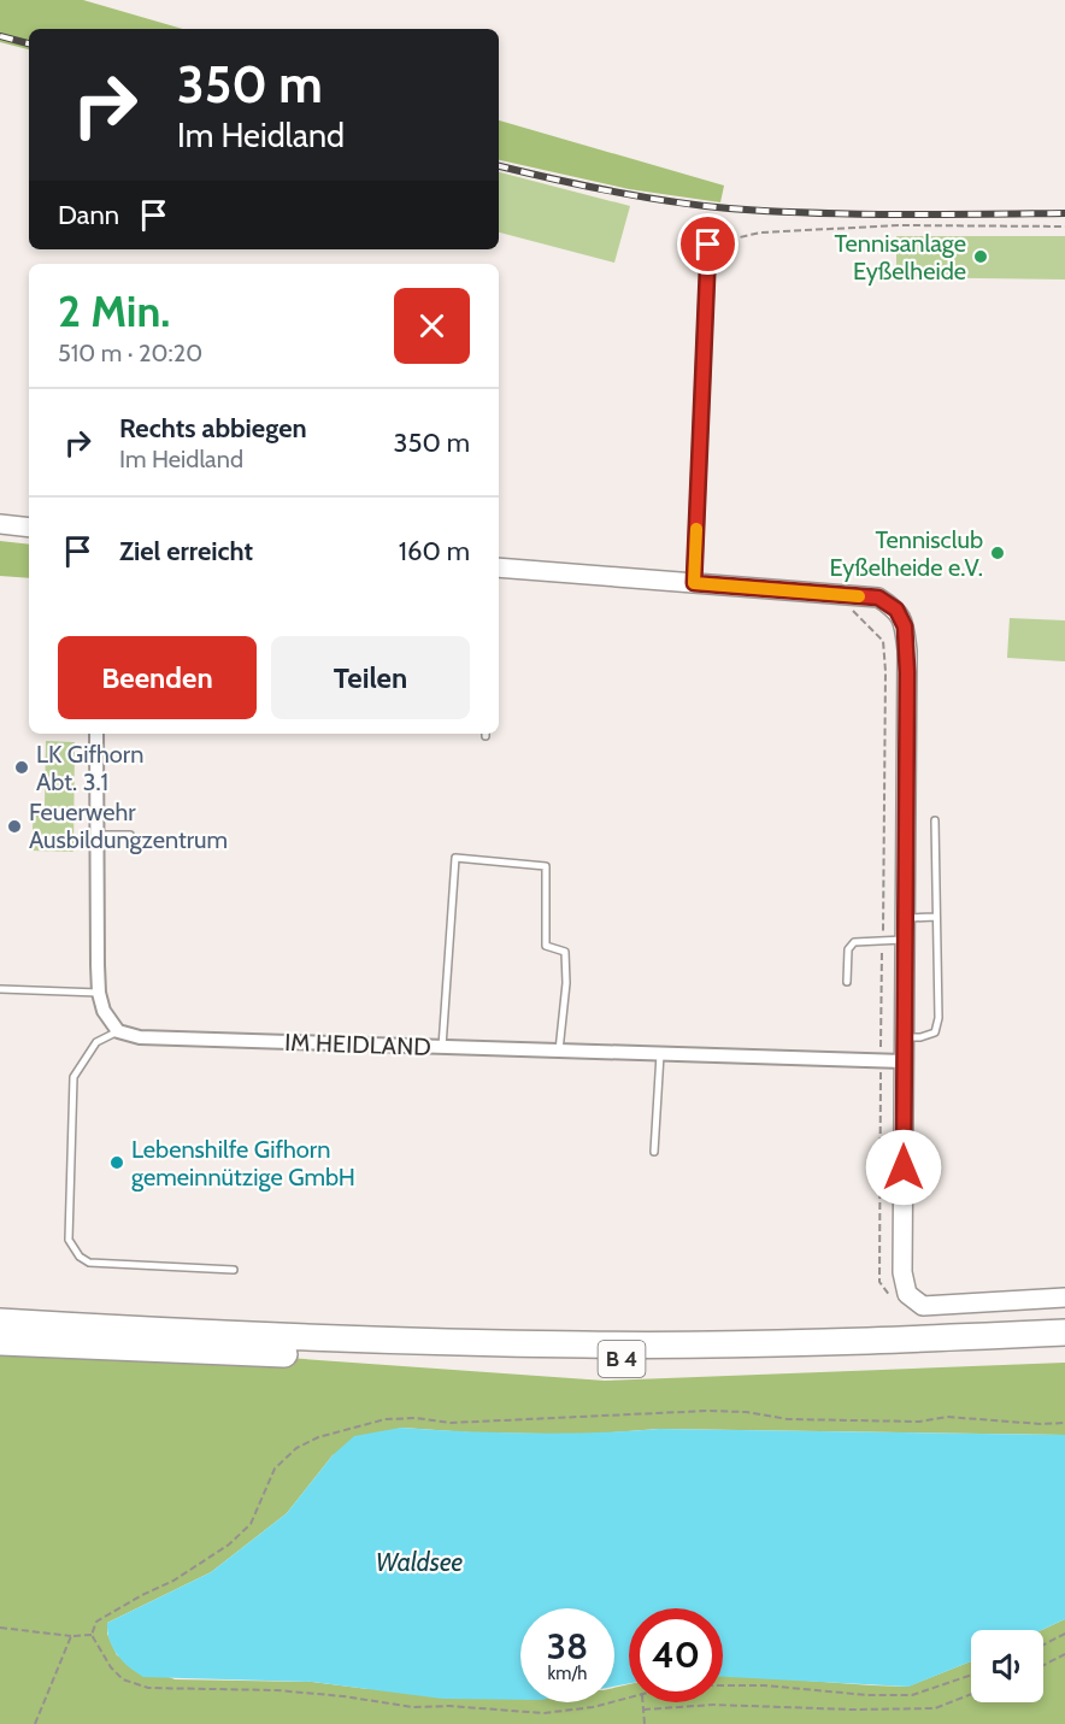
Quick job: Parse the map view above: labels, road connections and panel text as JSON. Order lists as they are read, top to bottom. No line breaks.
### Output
{"streets":{"highway":["B 4"],"street":["IM HEIDLAND"]},"water":["Waldsee"],"places":["Tennisanlage Eyßelheide","Tennisclub Eyßelheide e.V.","LK Gifhorn Abt. 3.1","Feuerwehr Ausbildungzentrum","Lebenshilfe Gifhorn gemeinnützige GmbH"],"page":{"turn":["350 m","Im Heidland"],"then":"Dann","heading":["2 Min.","510 m · 20:20"],"list":[{"name":"Rechts abbiegen","note":"Im Heidland","value":"350 m"},{"name":"Ziel erreicht","value":"160 m"}],"buttons":["Beenden","Teilen"],"speed":"38 km/h","limit":"40"}}
